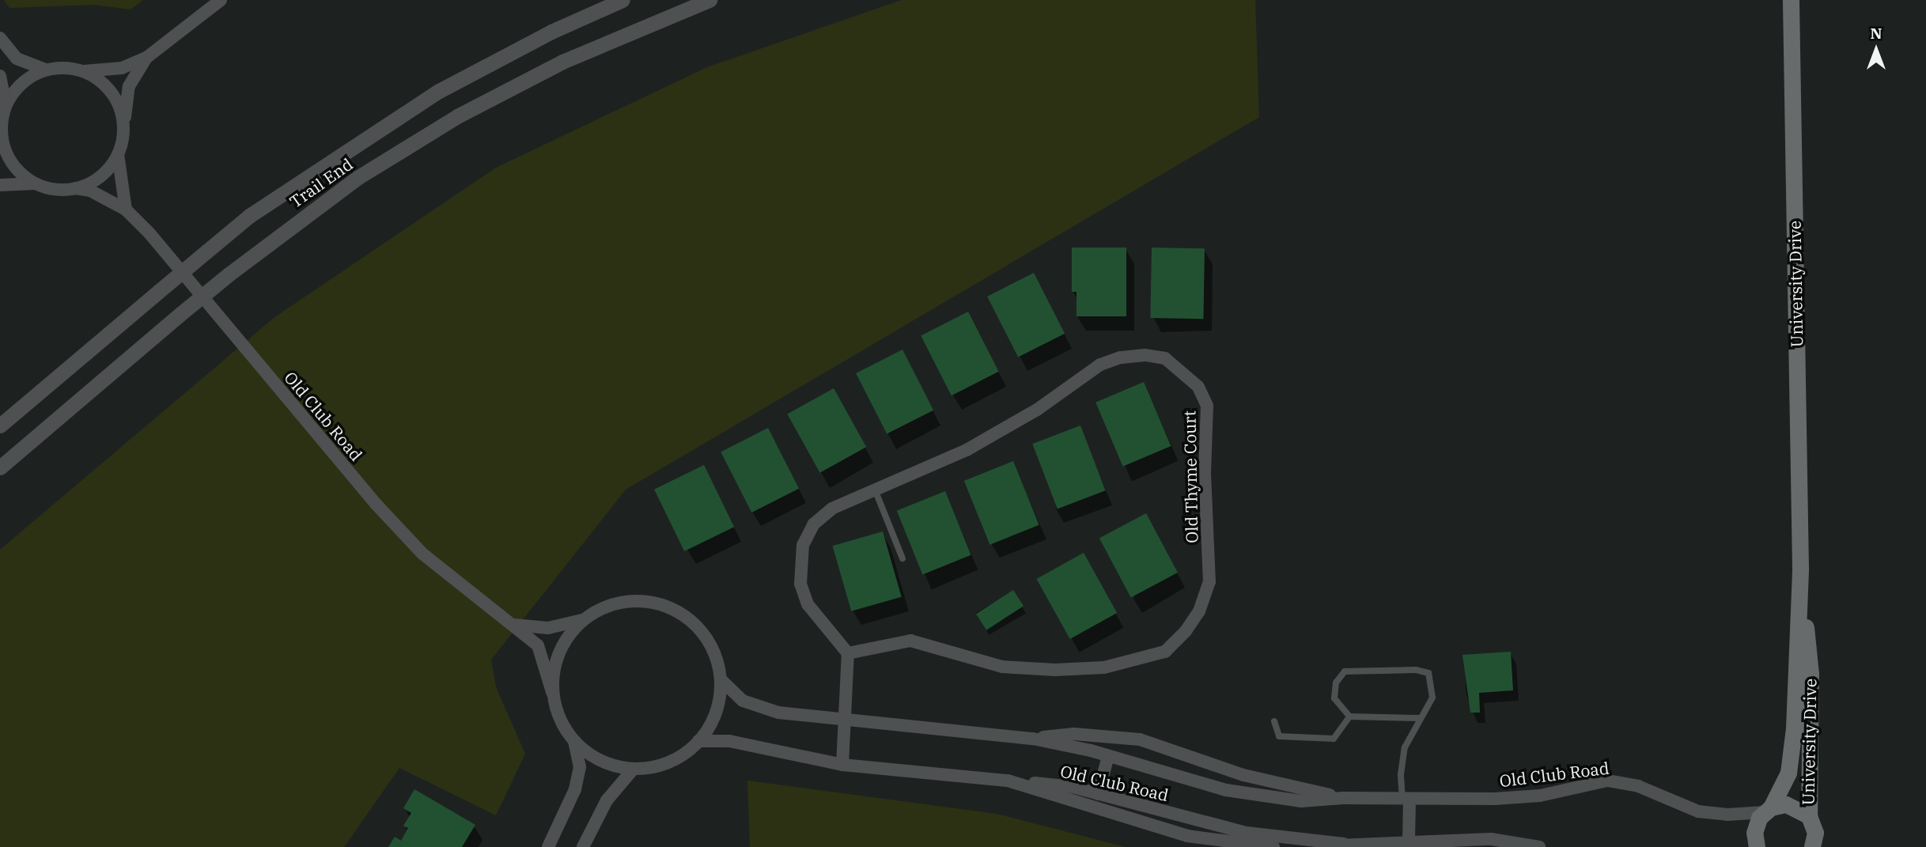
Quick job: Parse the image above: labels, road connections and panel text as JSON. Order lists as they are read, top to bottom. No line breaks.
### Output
{"streets":{"main road":["University Drive"],"street":["Trail End","Old Club Road","Old Thyme Court"]},"crossings":[["University Drive","Old Club Road"]],"north":"top"}
